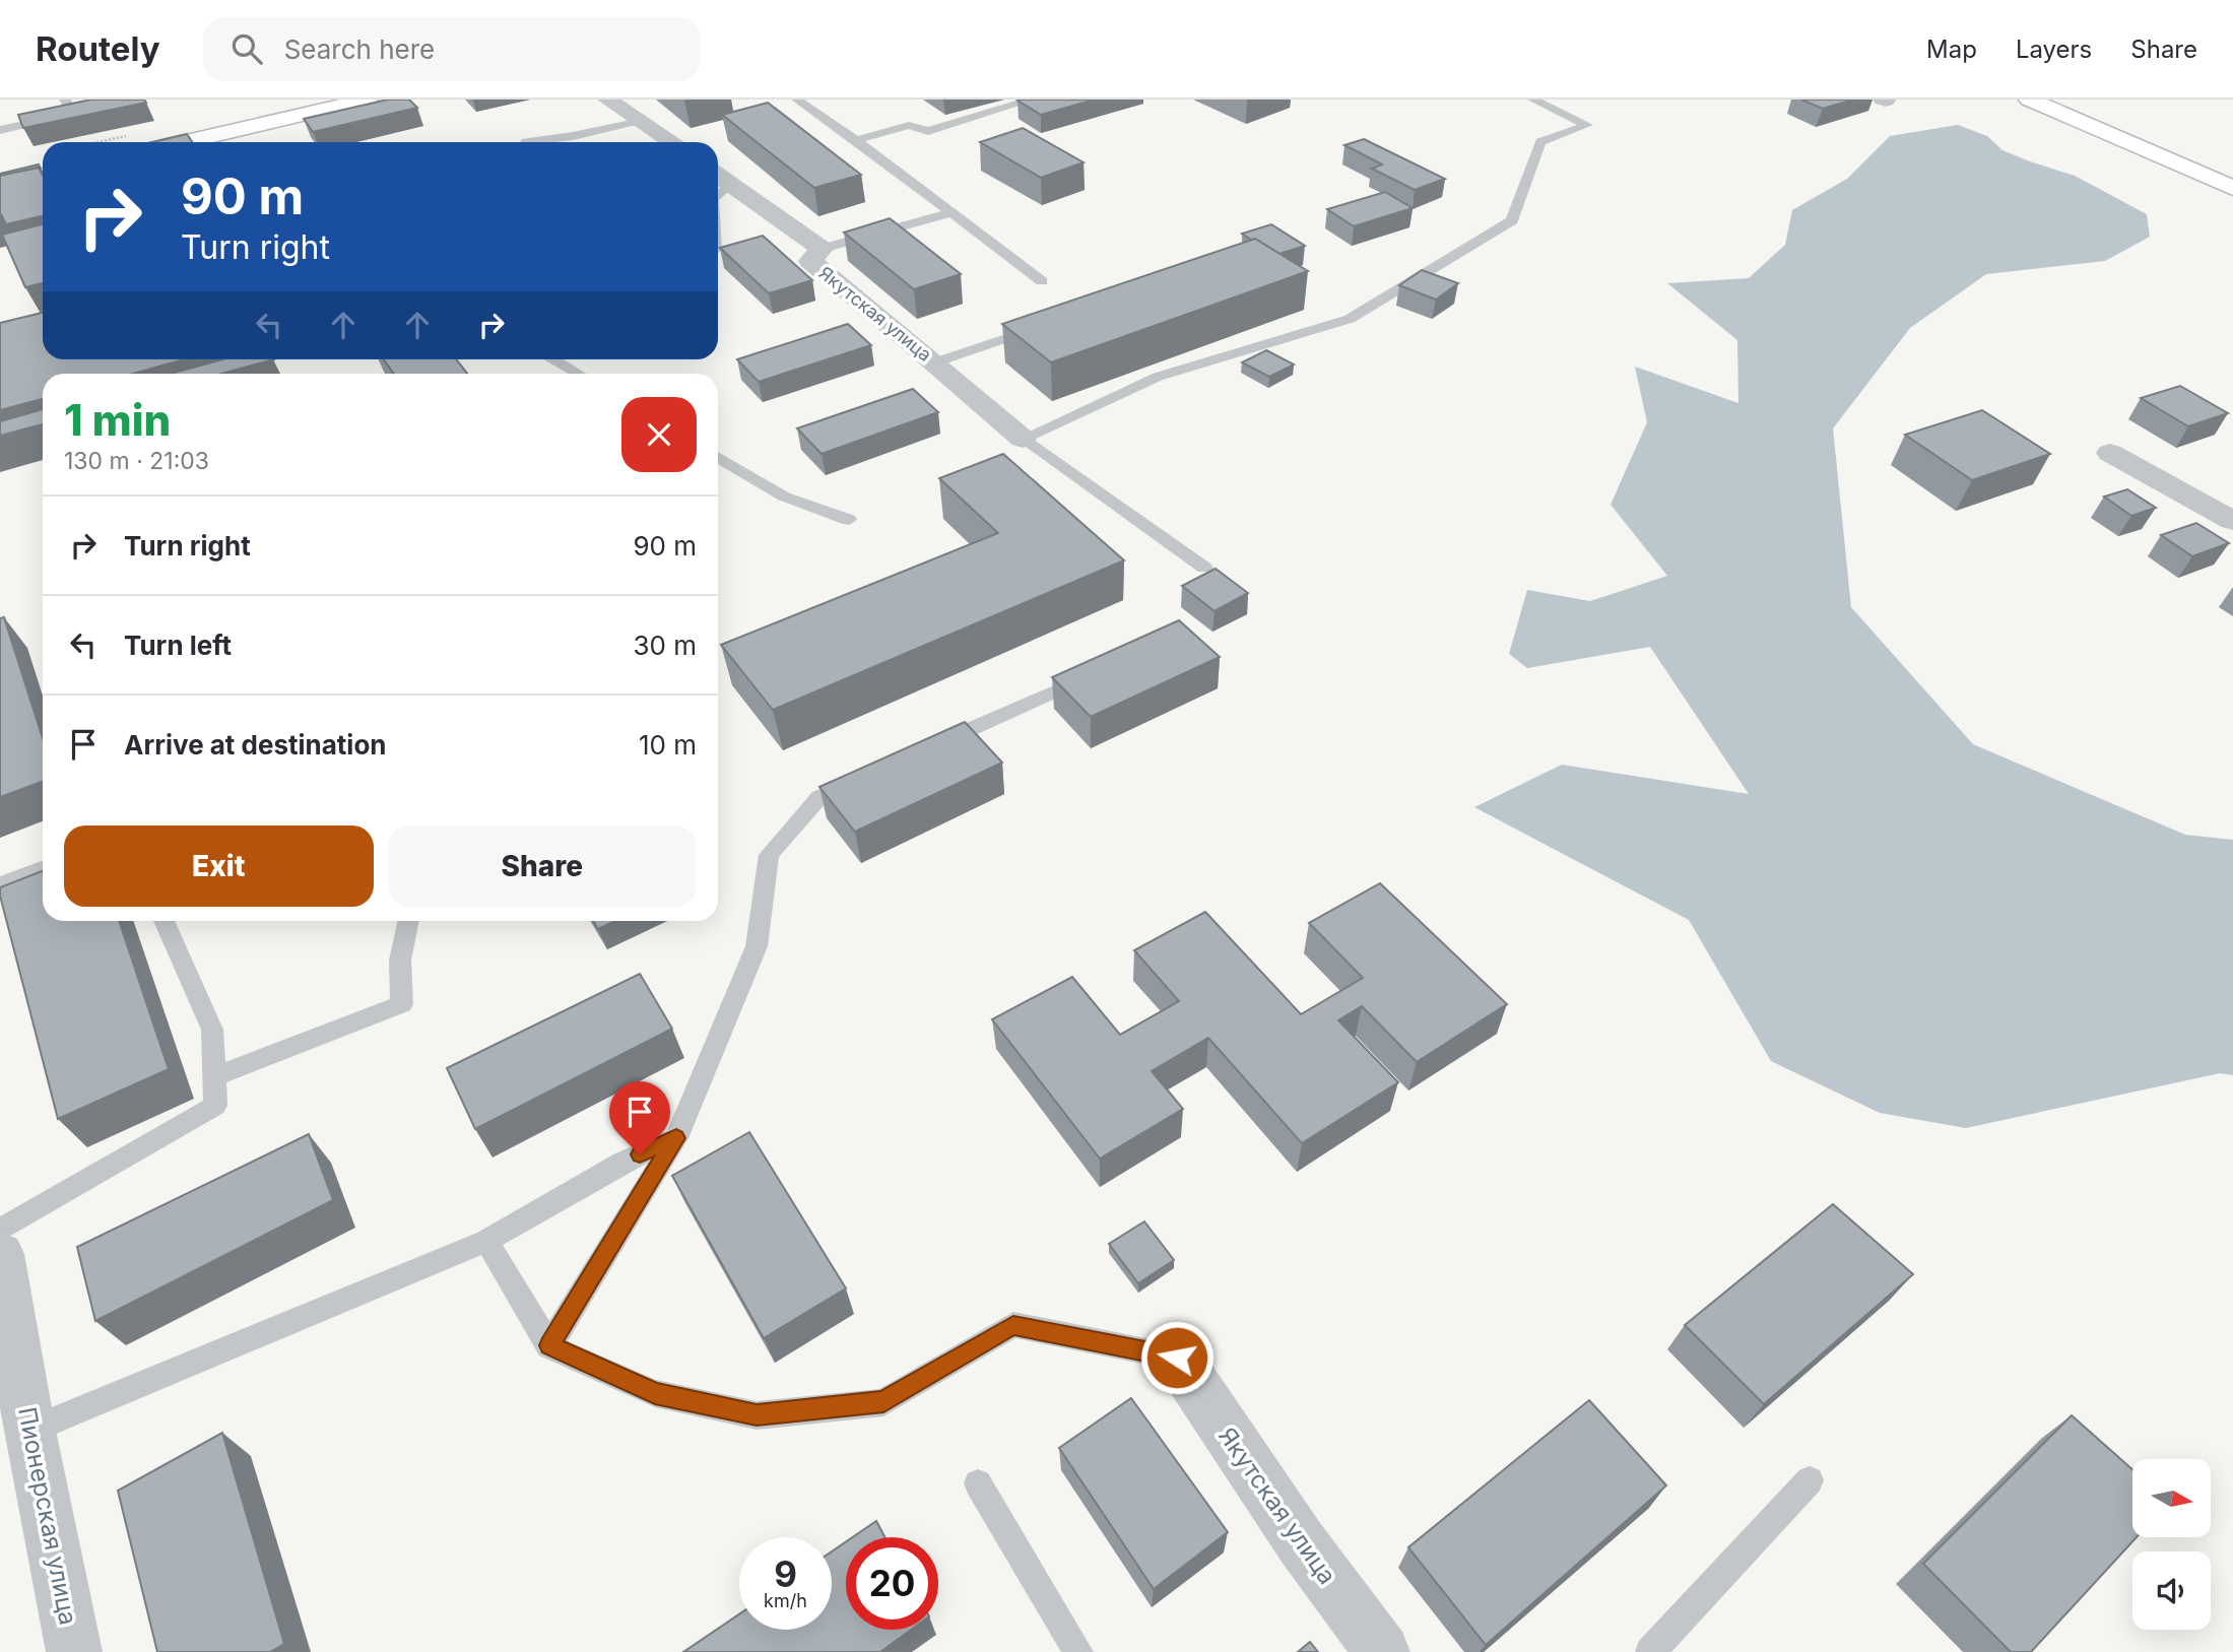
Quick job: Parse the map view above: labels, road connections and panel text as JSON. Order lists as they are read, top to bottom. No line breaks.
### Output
{"streets":{"street":["Якутская улица","Пионерская улица"]},"north":"right","page":{"header":"Routely","search":"Search here","nav":["Map","Layers","Share"],"turn":["90 m","Turn right"],"heading":["1 min","130 m · 21:03"],"list":[{"name":"Turn right","value":"90 m"},{"name":"Turn left","value":"30 m"},{"name":"Arrive at destination","value":"10 m"}],"buttons":["Exit","Share"],"speed":"9 km/h","limit":"20"}}
